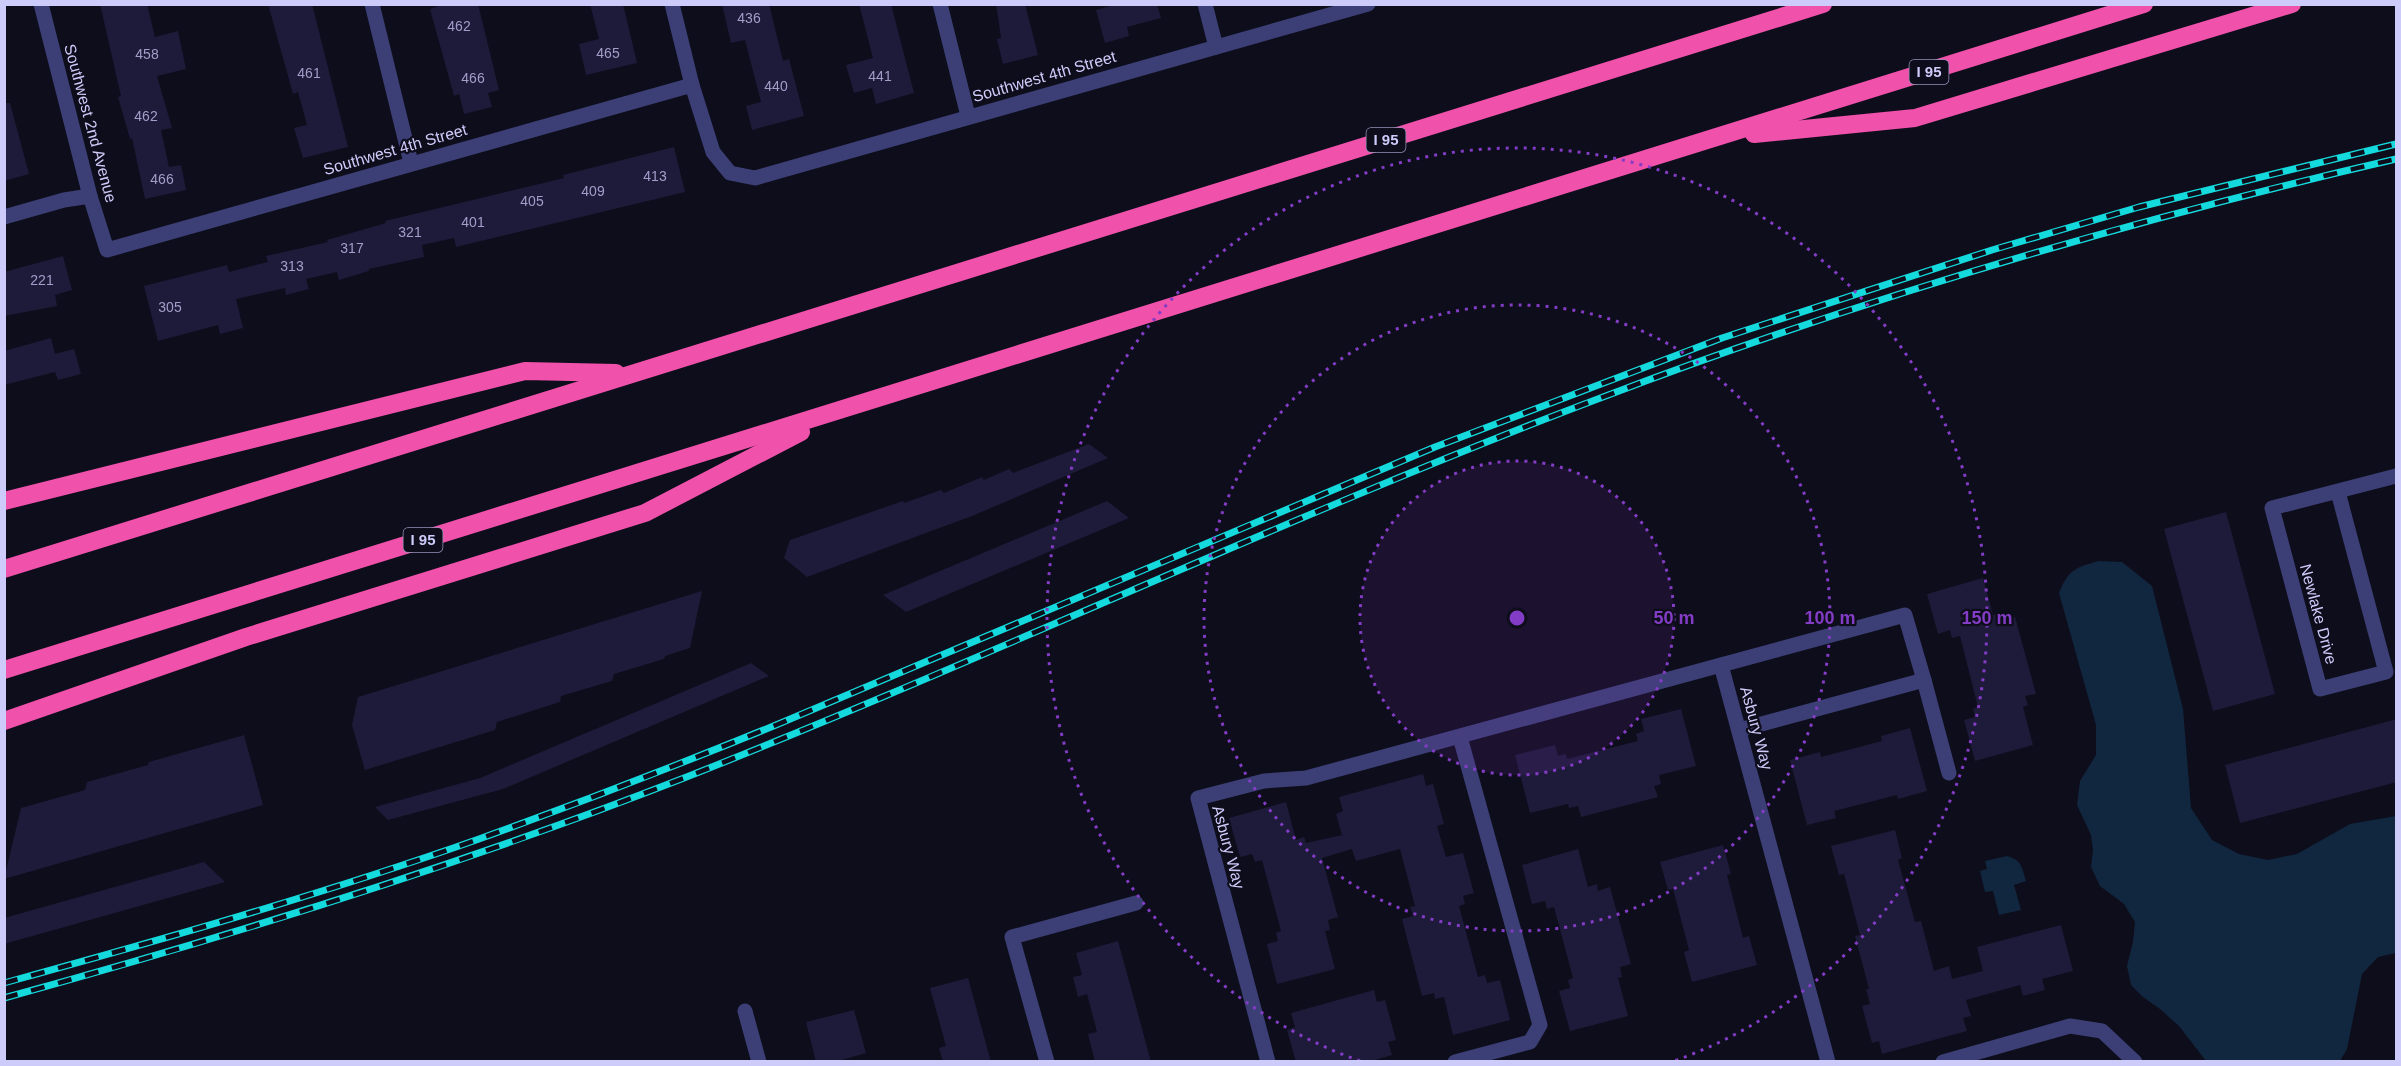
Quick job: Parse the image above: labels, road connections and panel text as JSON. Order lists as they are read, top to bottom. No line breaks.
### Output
{"streets":{"highway":["I 95"],"street":["Southwest 4th Street","Southwest 2nd Avenue","Newlake Drive","Asbury Way"]},"crossings":[["Southwest 4th Street","Southwest 2nd Avenue"]],"house_numbers":["436","462","465","458","461","441","466","440","462","413","466","409","405","401","321","317","313","221","305"],"rings":["50 m","100 m","150 m"]}
